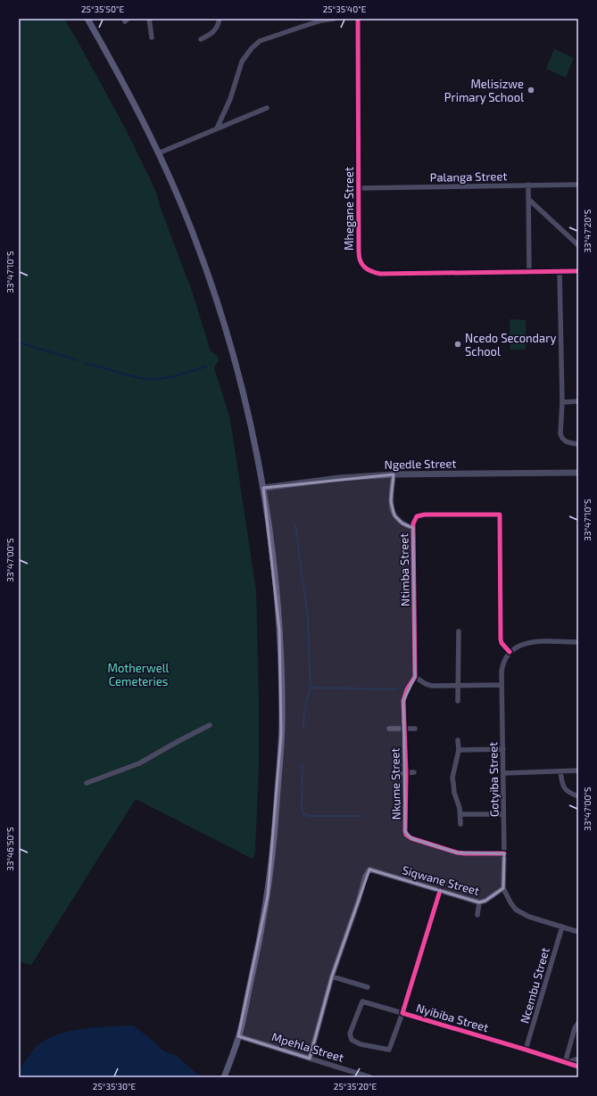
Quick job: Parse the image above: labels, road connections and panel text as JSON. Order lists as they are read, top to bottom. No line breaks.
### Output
{"streets":{"street":["Palanga Street","Mhegane Street","Ngedle Street","Ntimba Street","Gotyiba Street","Nkume Street","Siqwane Street","Ncembu Street","Nyibiba Street","Mpehla Street"]},"crossings":[["Palanga Street","Mhegane Street"],["Ntimba Street","Gotyiba Street"],["Ntimba Street","Nkume Street"],["Gotyiba Street","Nkume Street"],["Gotyiba Street","Siqwane Street"],["Gotyiba Street","Ncembu Street"],["Siqwane Street","Nyibiba Street"],["Ncembu Street","Nyibiba Street"]],"parks":["Motherwell Cemeteries"],"places":["Melisizwe Primary School","Ncedo Secondary School"],"coordinates":["25°35'50\"E","25°35'40\"E","33°47'20\"S","33°47'10\"S","33°47'00\"S","33°46'50\"S","25°35'30\"E","25°35'20\"E"]}
